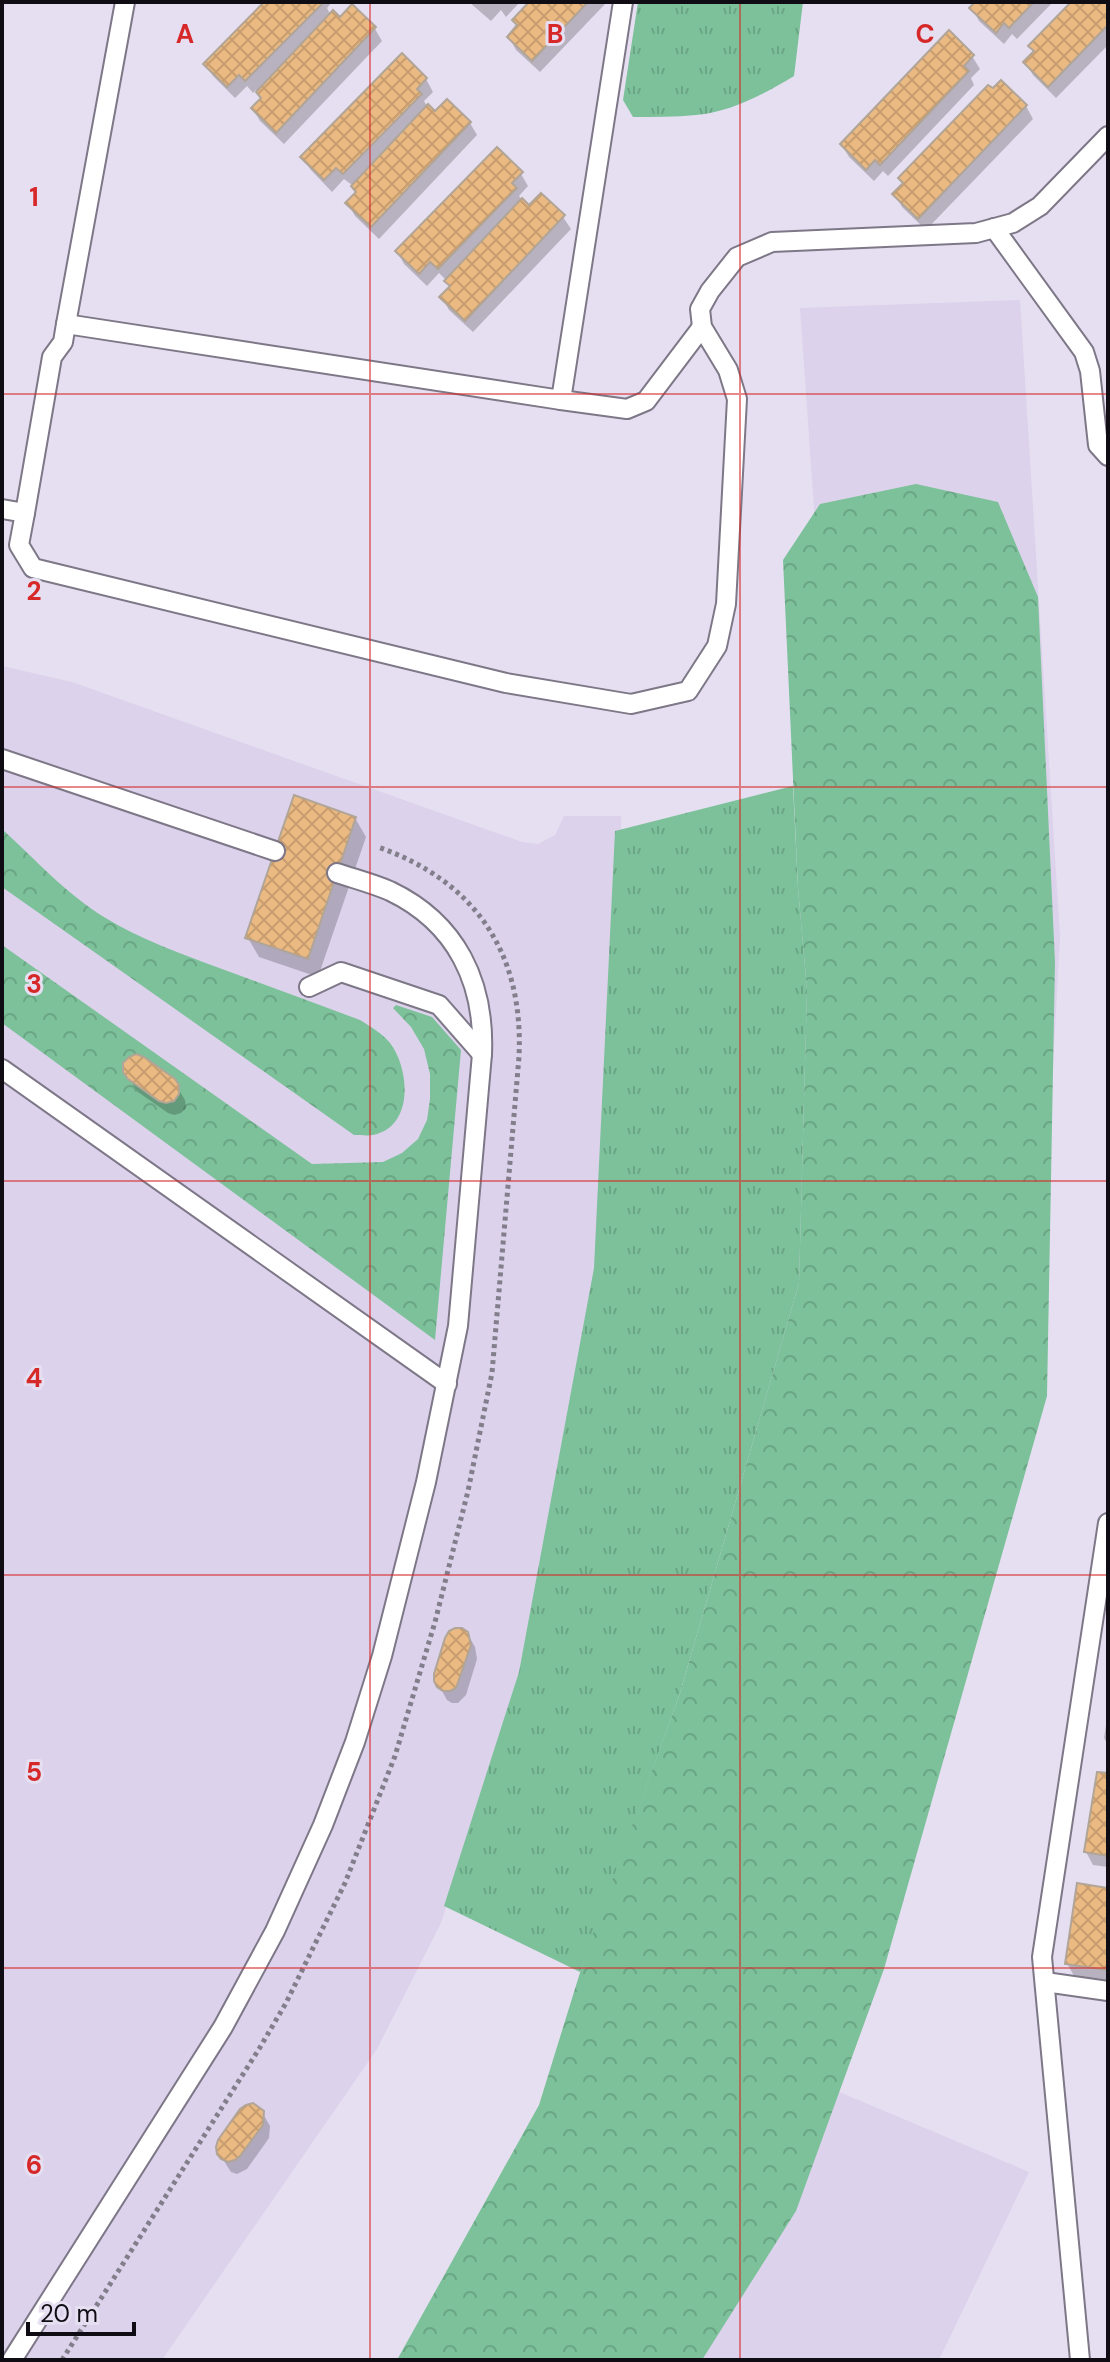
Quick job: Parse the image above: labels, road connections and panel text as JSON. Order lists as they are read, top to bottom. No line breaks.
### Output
{"scale_bar":"20 m","grid":{"columns":["A","B","C"],"rows":["1","2","3","4","5","6"]}}
